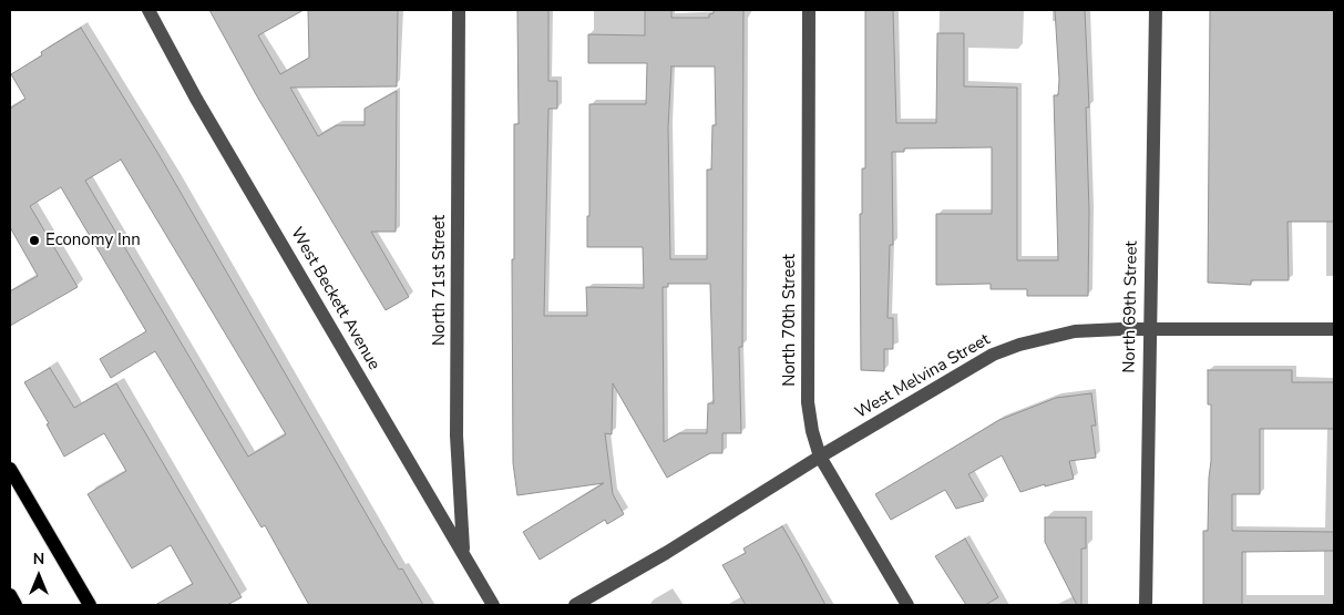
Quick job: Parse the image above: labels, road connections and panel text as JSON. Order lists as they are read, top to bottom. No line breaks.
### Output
{"streets":{"street":["North 71st Street","West Beckett Avenue","North 69th Street","North 70th Street","West Melvina Street"]},"crossings":[["North 71st Street","West Beckett Avenue"],["North 69th Street","West Melvina Street"],["North 70th Street","West Melvina Street"]],"places":["Economy Inn"],"north":"top"}
